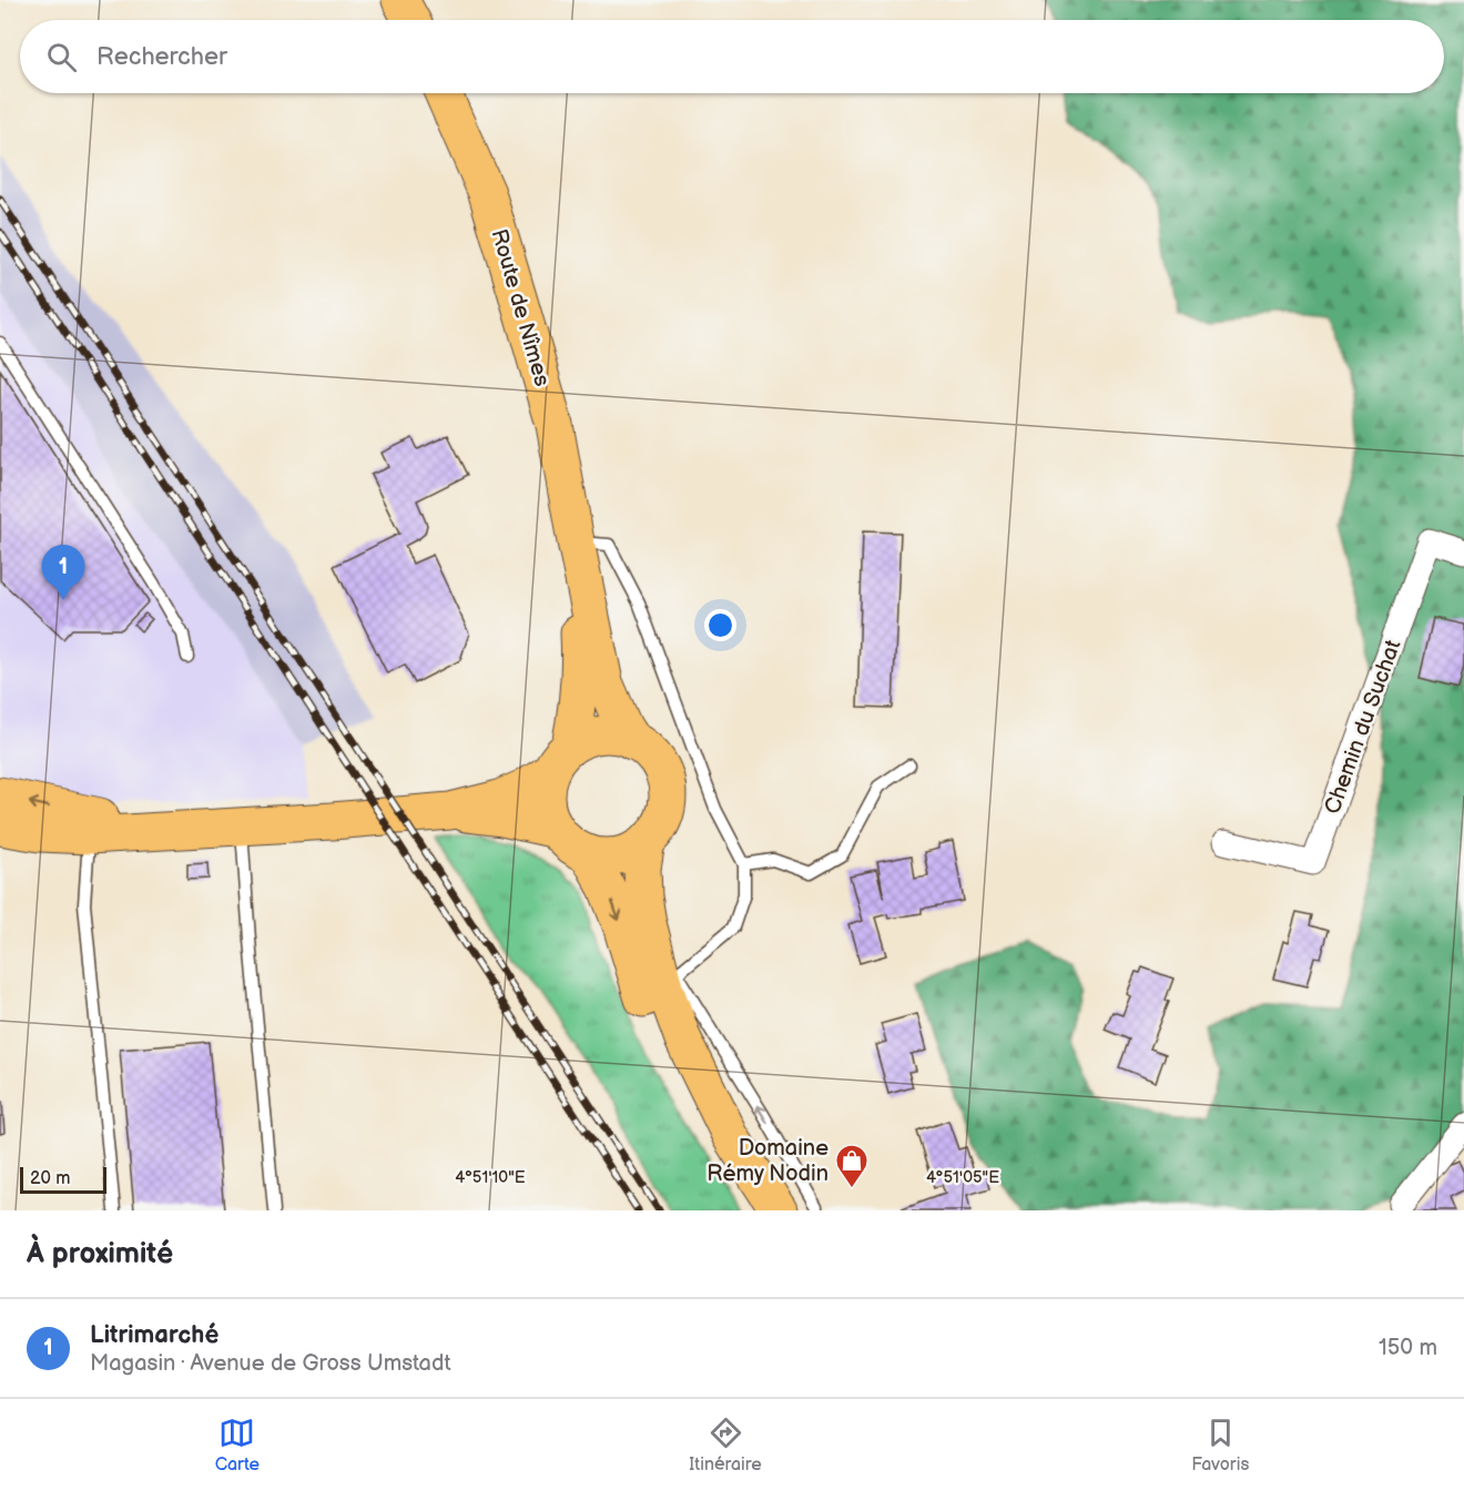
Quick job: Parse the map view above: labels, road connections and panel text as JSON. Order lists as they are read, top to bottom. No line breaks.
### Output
{"streets":{"main road":["Route de Nîmes"],"street":["Chemin du Suchat"]},"places":{"shop":["Domaine Rémy Nodin"]},"scale_bar":"20 m","page":{"search":"Rechercher","pins":"1","scale":"20 m","heading":"À proximité","list":[{"mark":"1","name":"Litrimarché","note":"Magasin · Avenue de Gross Umstadt","value":"150 m"}],"nav":["Carte","Itinéraire","Favoris"]},"coordinates":["4°51'10\"E","4°51'05\"E"]}
